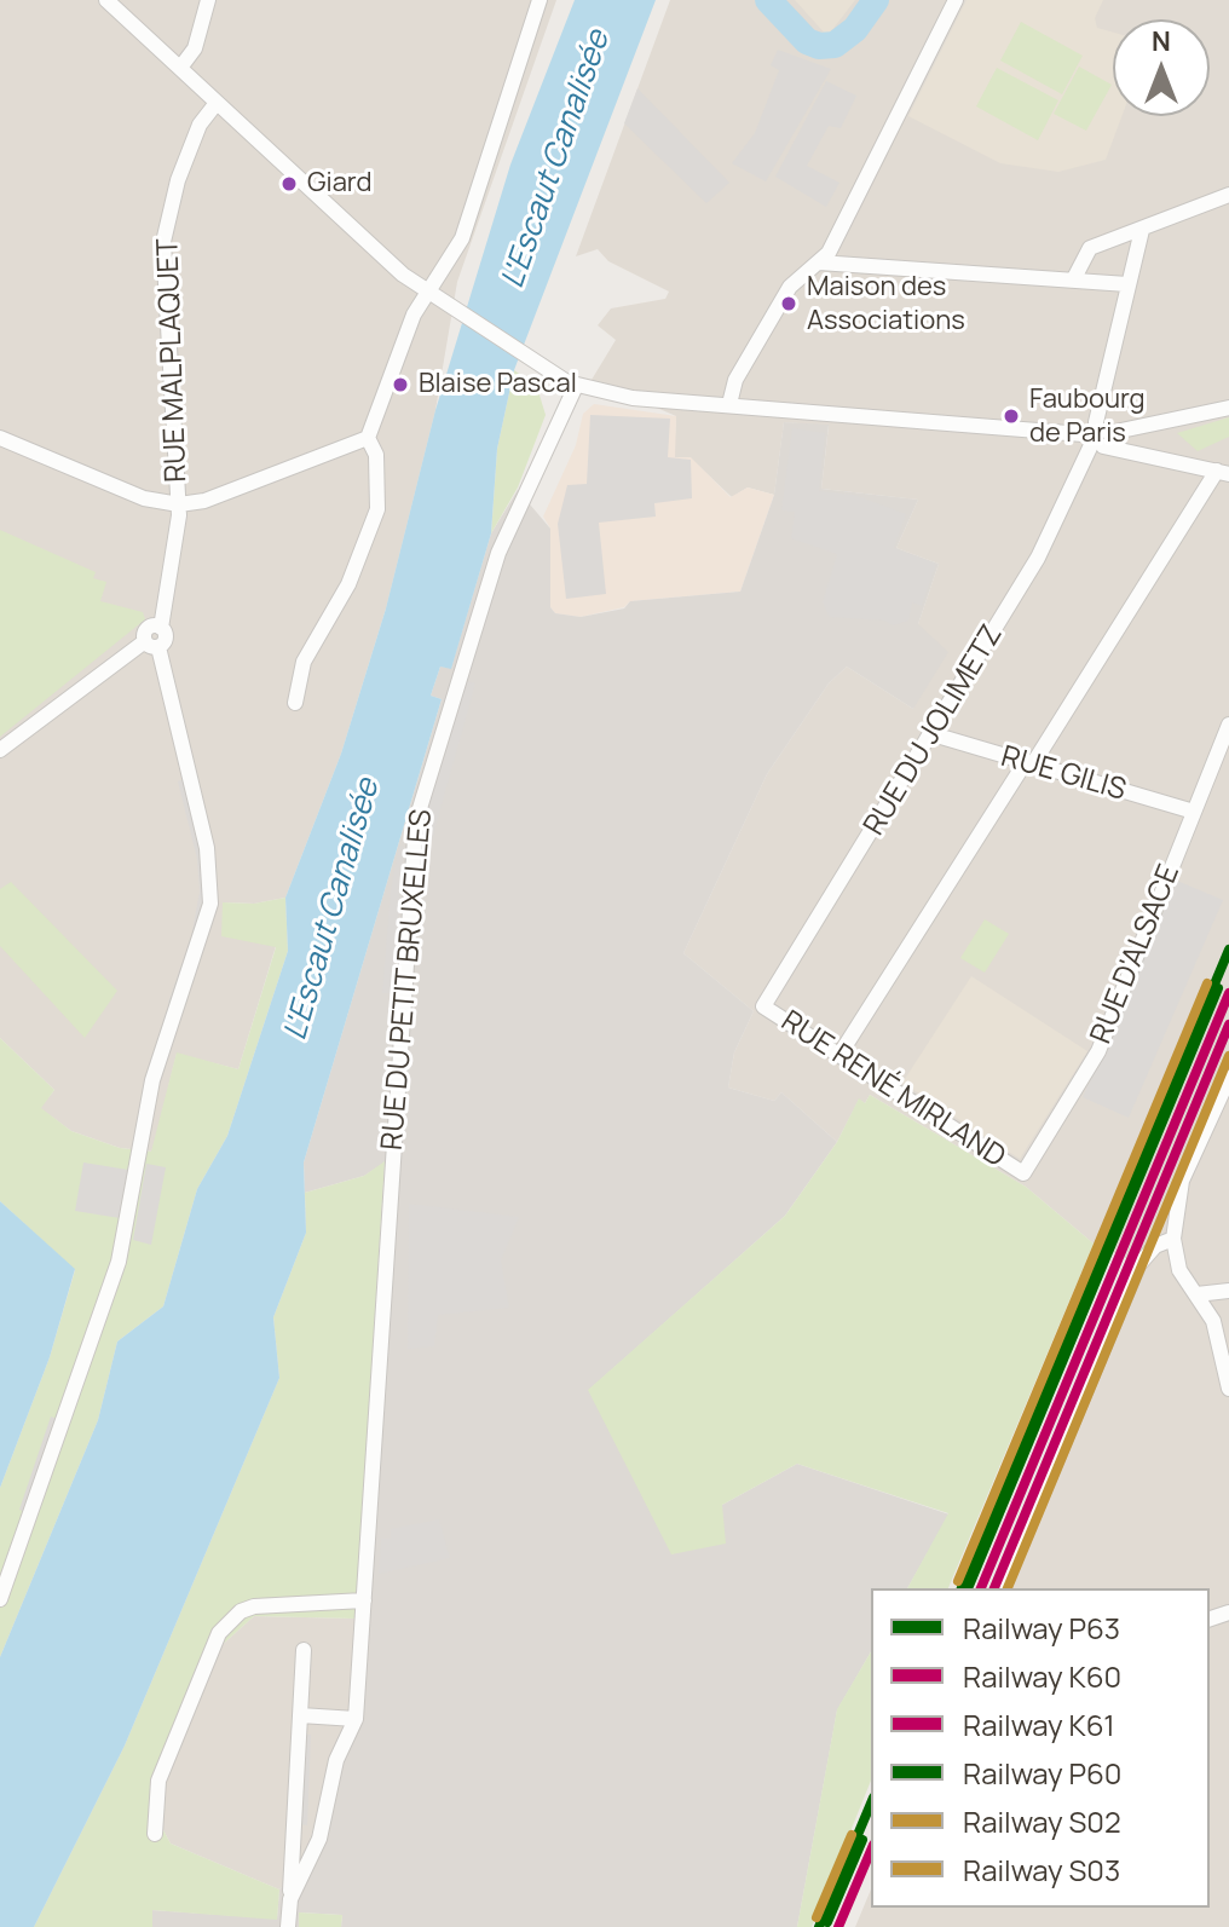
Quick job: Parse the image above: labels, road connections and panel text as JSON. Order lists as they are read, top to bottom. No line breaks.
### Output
{"streets":{"street":["RUE MALPLAQUET","RUE DU JOLIMETZ","RUE GILIS","RUE D'ALSACE","RUE DU PETIT BRUXELLES","RUE RENÉ MIRLAND"]},"crossings":[["RUE DU JOLIMETZ","RUE GILIS"],["RUE DU JOLIMETZ","RUE RENÉ MIRLAND"],["RUE GILIS","RUE D'ALSACE"],["RUE D'ALSACE","RUE RENÉ MIRLAND"]],"water":["L'Escaut Canalisée"],"places":["Giard","Maison des Associations","Blaise Pascal","Faubourg de Paris"],"lines":["rail line P63","rail line S03","rail line P60","rail line K60","rail line K61","rail line S02"],"legend":["Railway P63","Railway K60","Railway K61","Railway P60","Railway S02","Railway S03"],"north":"top"}
